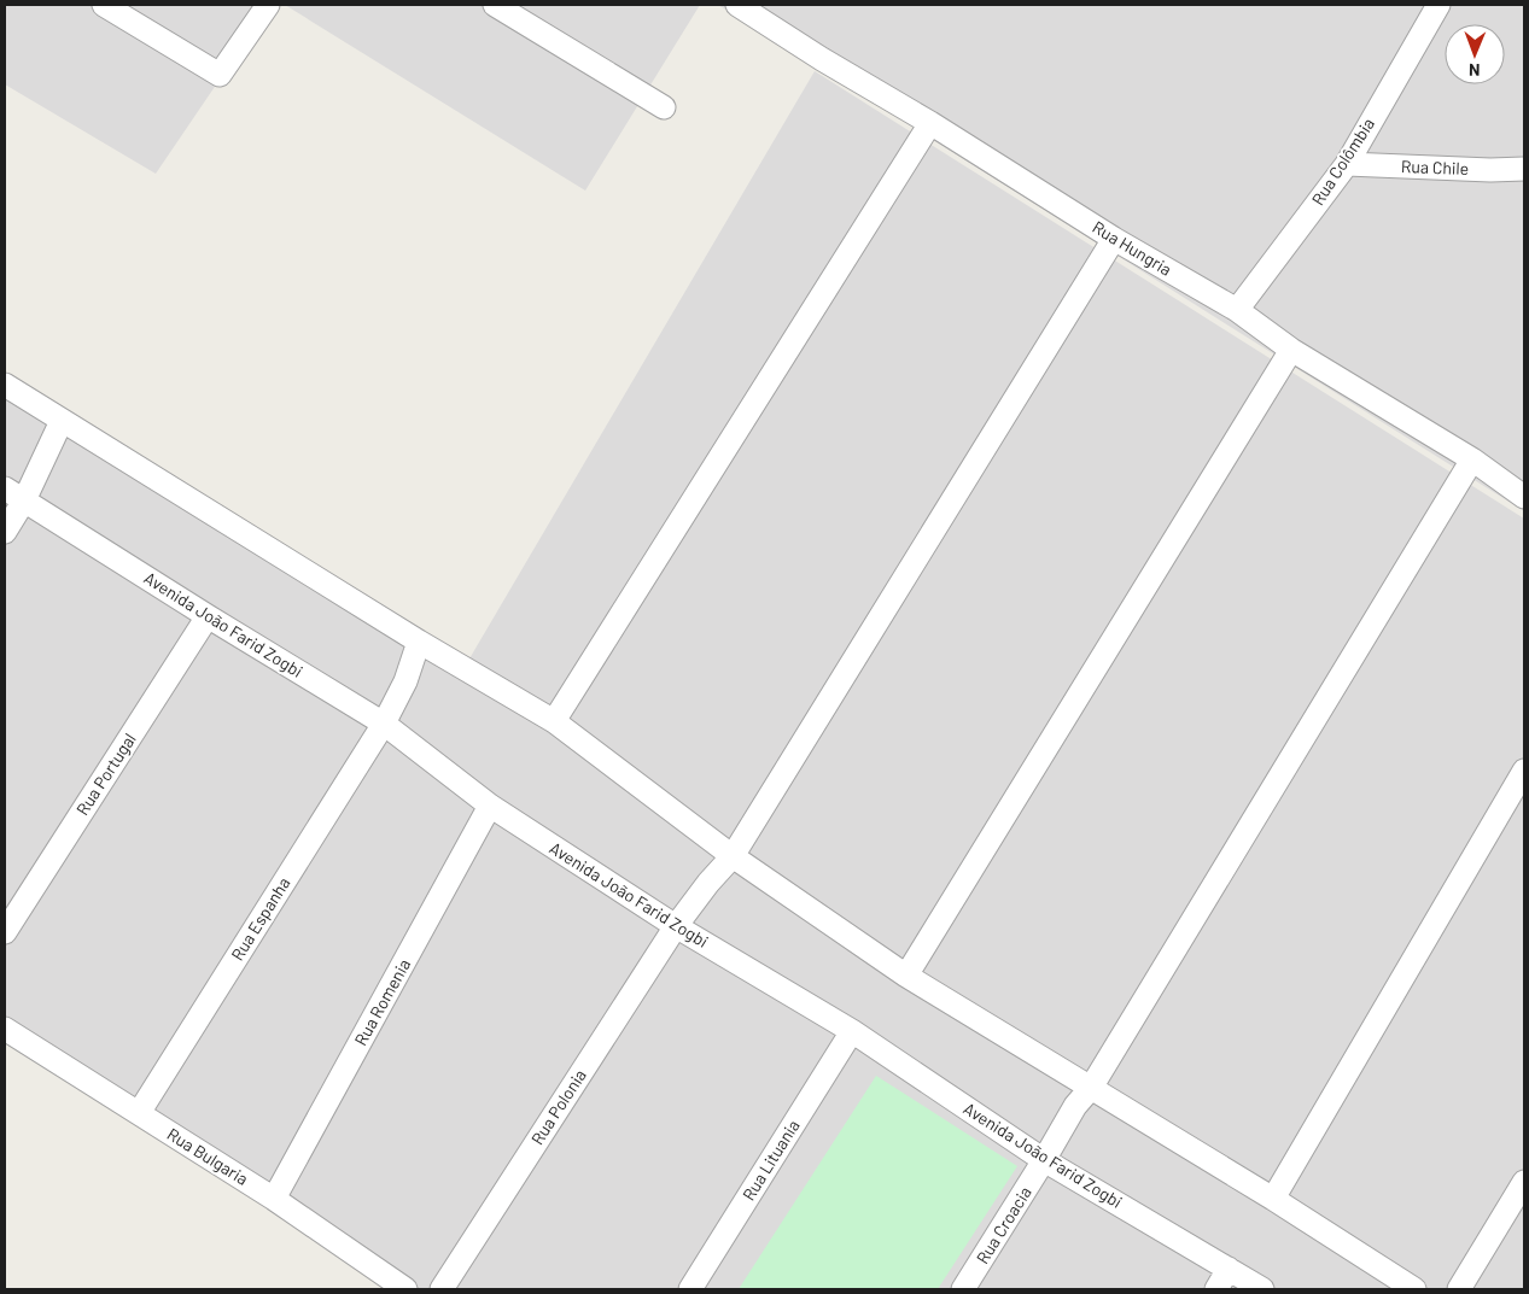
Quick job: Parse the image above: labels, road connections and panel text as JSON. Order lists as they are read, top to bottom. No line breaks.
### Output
{"streets":{"street":["Rua Colômbia","Rua Chile","Rua Hungria","Avenida João Farid Zogbi","Rua Portugal","Rua Espanha","Rua Romenia","Rua Polonia","Rua Bulgaria","Rua Lituania","Rua Croacia"]},"crossings":[["Rua Colômbia","Rua Chile"],["Rua Colômbia","Rua Hungria"],["Rua Hungria","Rua Polonia"],["Rua Hungria","Rua Croacia"],["Avenida João Farid Zogbi","Rua Portugal"],["Avenida João Farid Zogbi","Rua Espanha"],["Avenida João Farid Zogbi","Rua Romenia"],["Avenida João Farid Zogbi","Rua Polonia"],["Avenida João Farid Zogbi","Rua Lituania"],["Avenida João Farid Zogbi","Rua Croacia"],["Rua Espanha","Rua Bulgaria"],["Rua Romenia","Rua Bulgaria"]],"north":"bottom"}
